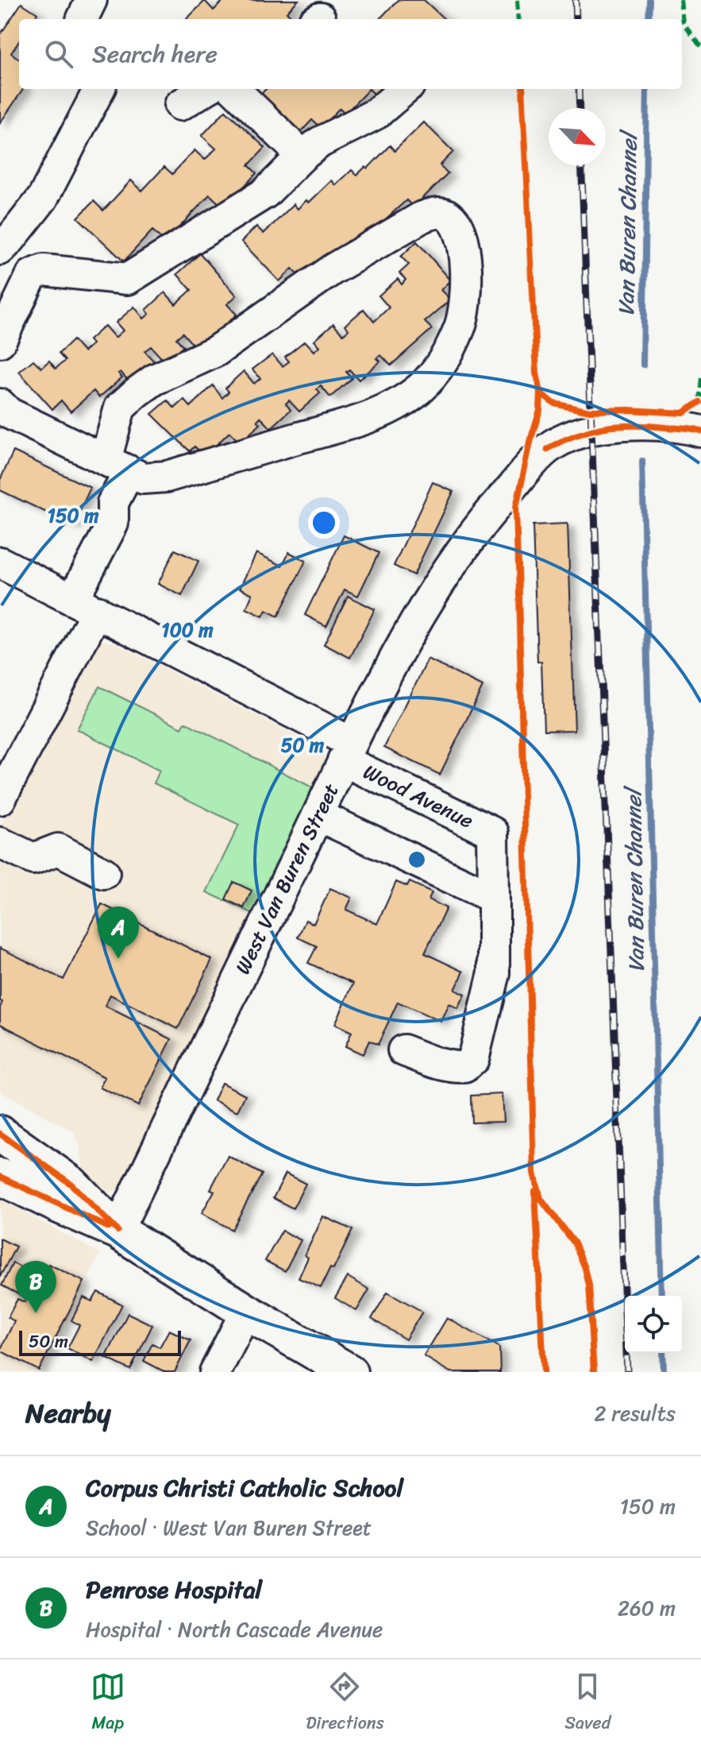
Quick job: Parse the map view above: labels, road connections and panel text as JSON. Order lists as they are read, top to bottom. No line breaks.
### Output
{"streets":{"street":["Wood Avenue","West Van Buren Street"]},"crossings":[["Wood Avenue","West Van Buren Street"]],"water":["Van Buren Channel"],"scale_bar":"50 m","north":"bottom right","page":{"search":"Search here","pins":["A","B"],"scale":"50 m","heading":["Nearby","2 results"],"list":[{"mark":"A","name":"Corpus Christi Catholic School","note":"School · West Van Buren Street","value":"150 m"},{"mark":"B","name":"Penrose Hospital","note":"Hospital · North Cascade Avenue","value":"260 m"}],"nav":["Map","Directions","Saved"]},"rings":["150 m","100 m","50 m"]}
